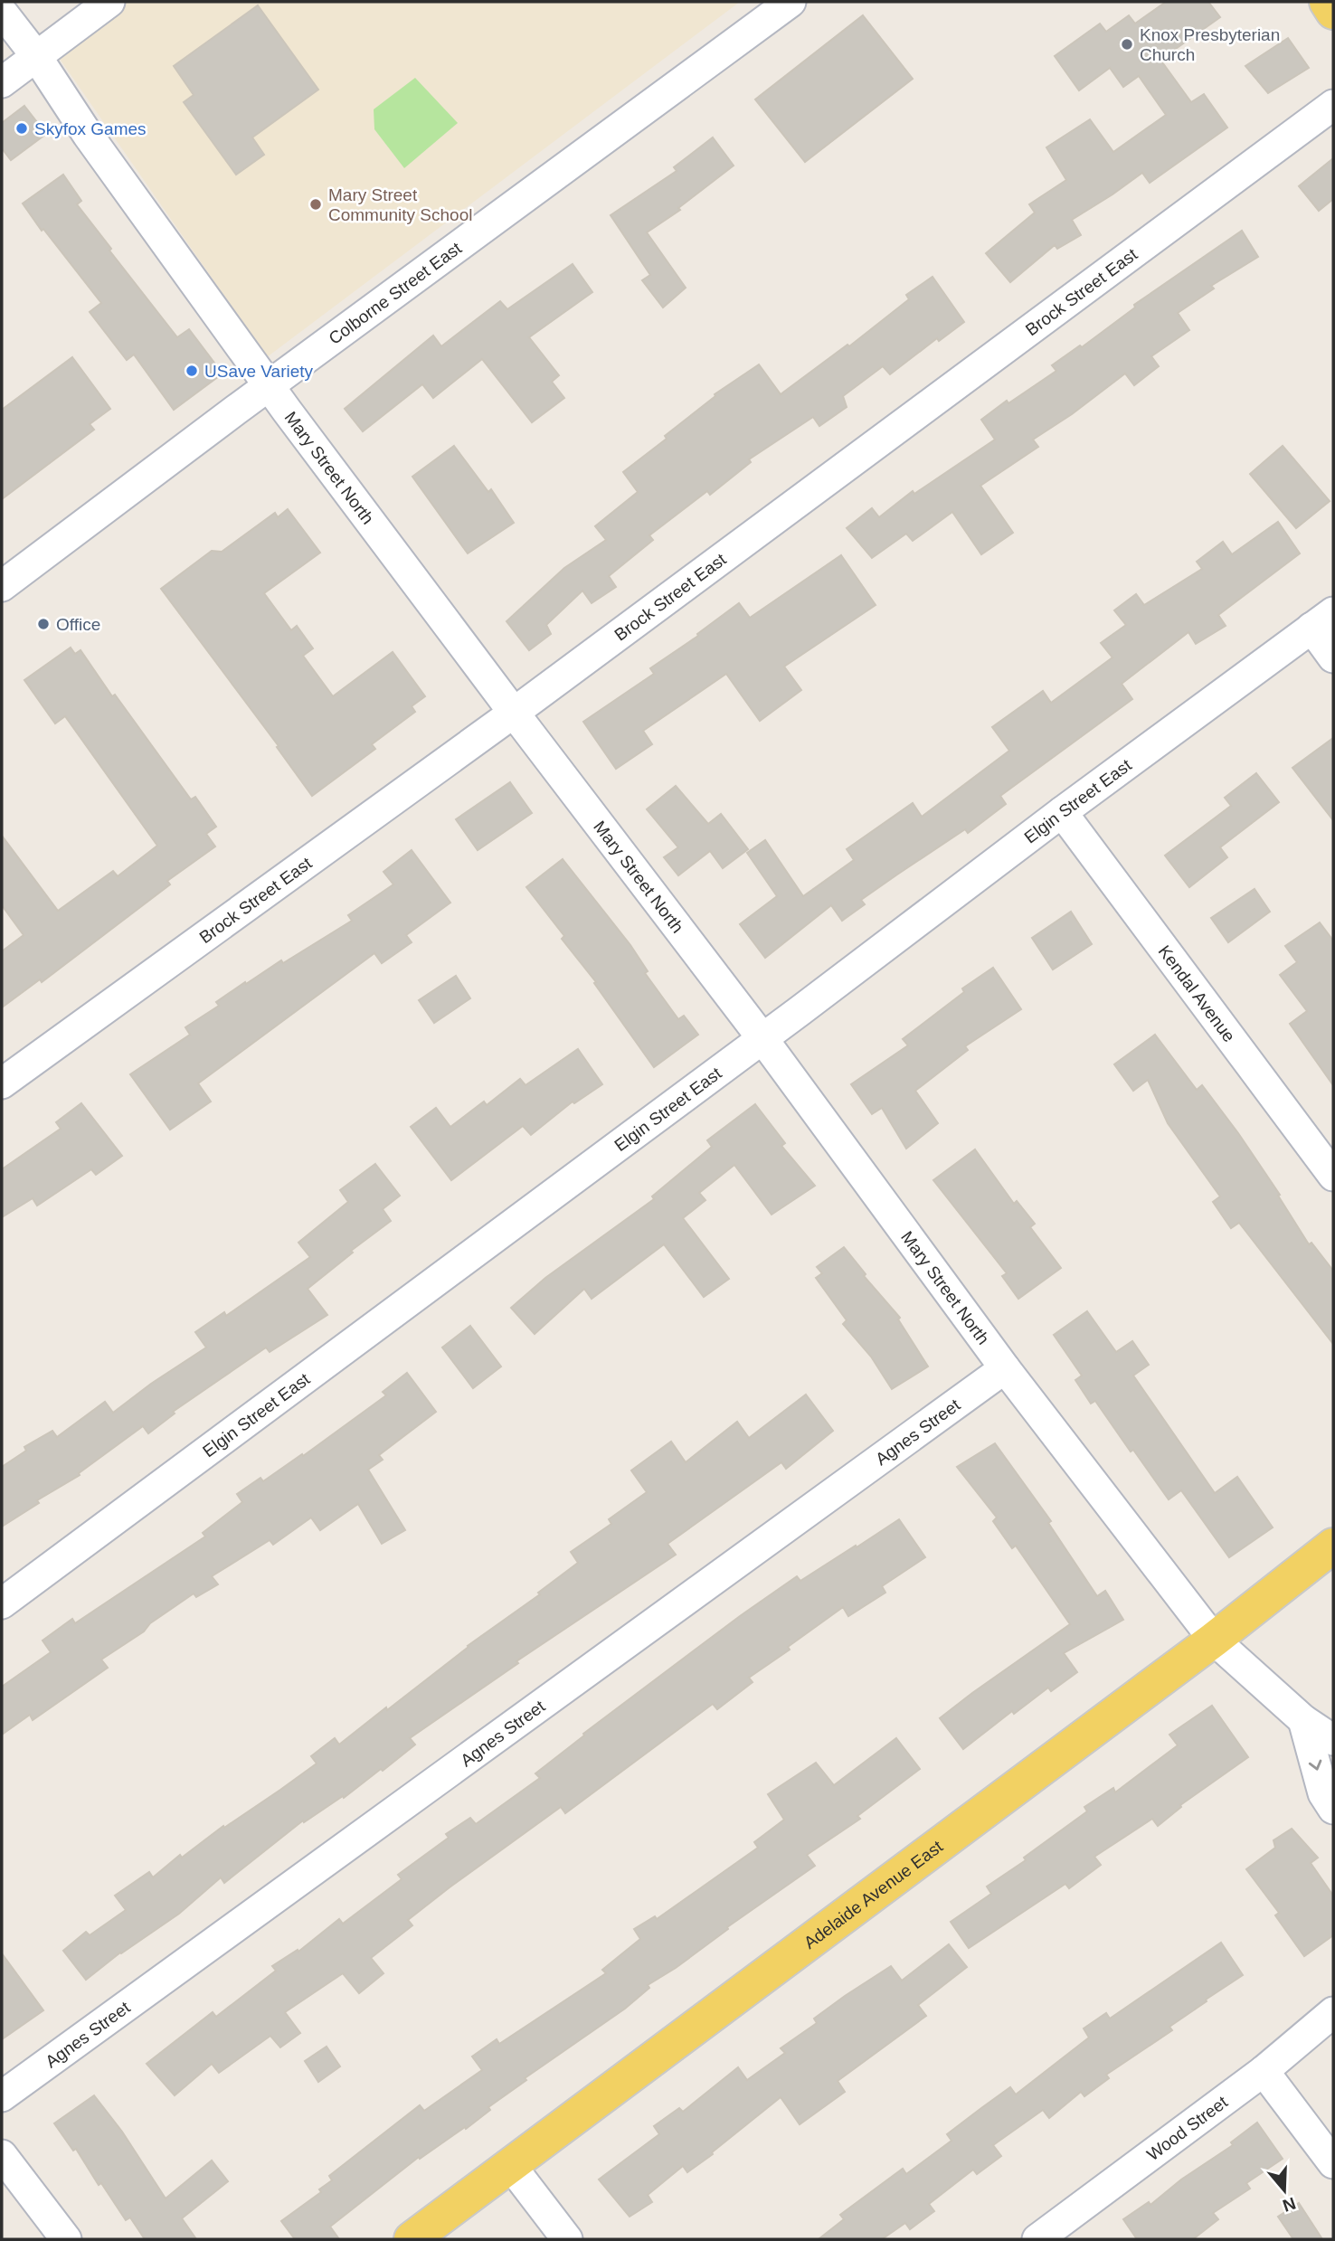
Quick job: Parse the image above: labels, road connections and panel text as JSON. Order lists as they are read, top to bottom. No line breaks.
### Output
{"streets":{"main road":["Adelaide Avenue East"],"street":["Brock Street East","Colborne Street East","Mary Street North","Elgin Street East","Kendal Avenue","Agnes Street","Wood Street"]},"crossings":[["Brock Street East","Mary Street North"],["Colborne Street East","Mary Street North"],["Mary Street North","Elgin Street East"],["Mary Street North","Agnes Street"],["Mary Street North","Adelaide Avenue East"],["Elgin Street East","Kendal Avenue"]],"places":["Knox Presbyterian Church","Skyfox Games","Mary Street Community School","USave Variety","Office"],"north":"bottom"}
